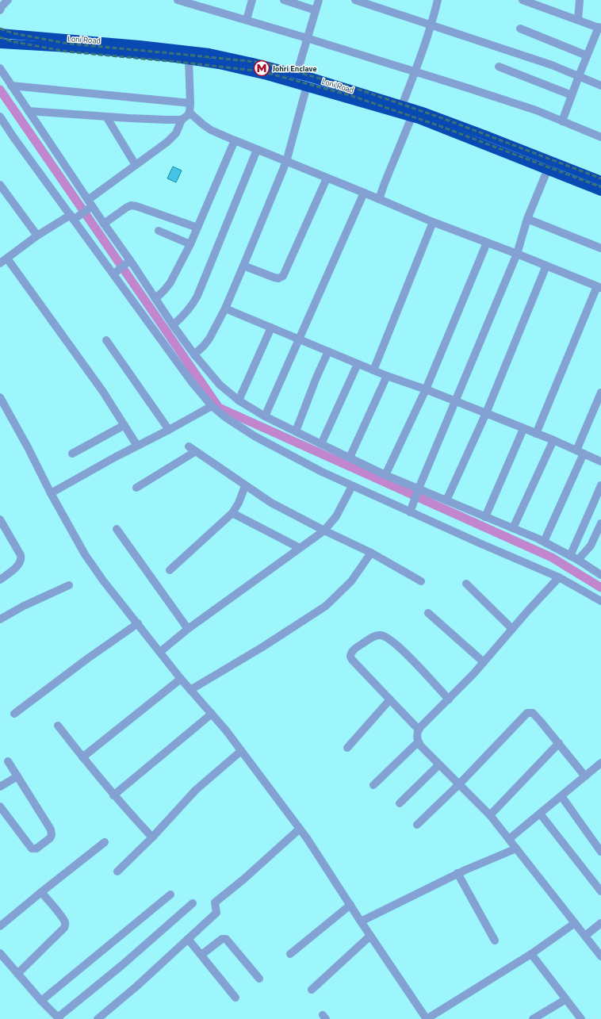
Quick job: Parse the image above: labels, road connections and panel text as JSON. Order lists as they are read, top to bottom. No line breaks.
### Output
{"streets":{"highway":["Loni Road"]},"places":{"metro station":["Johri Enclave"]}}
